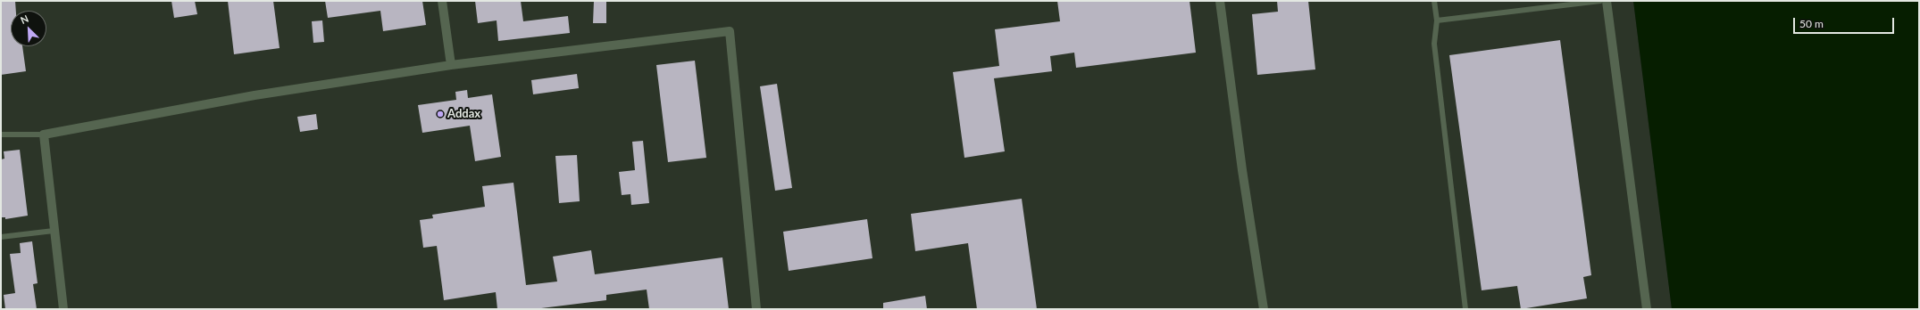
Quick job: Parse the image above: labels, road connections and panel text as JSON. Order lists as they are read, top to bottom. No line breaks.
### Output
{"places":["Addax"],"scale_bar":"50 m","north":"top left"}
